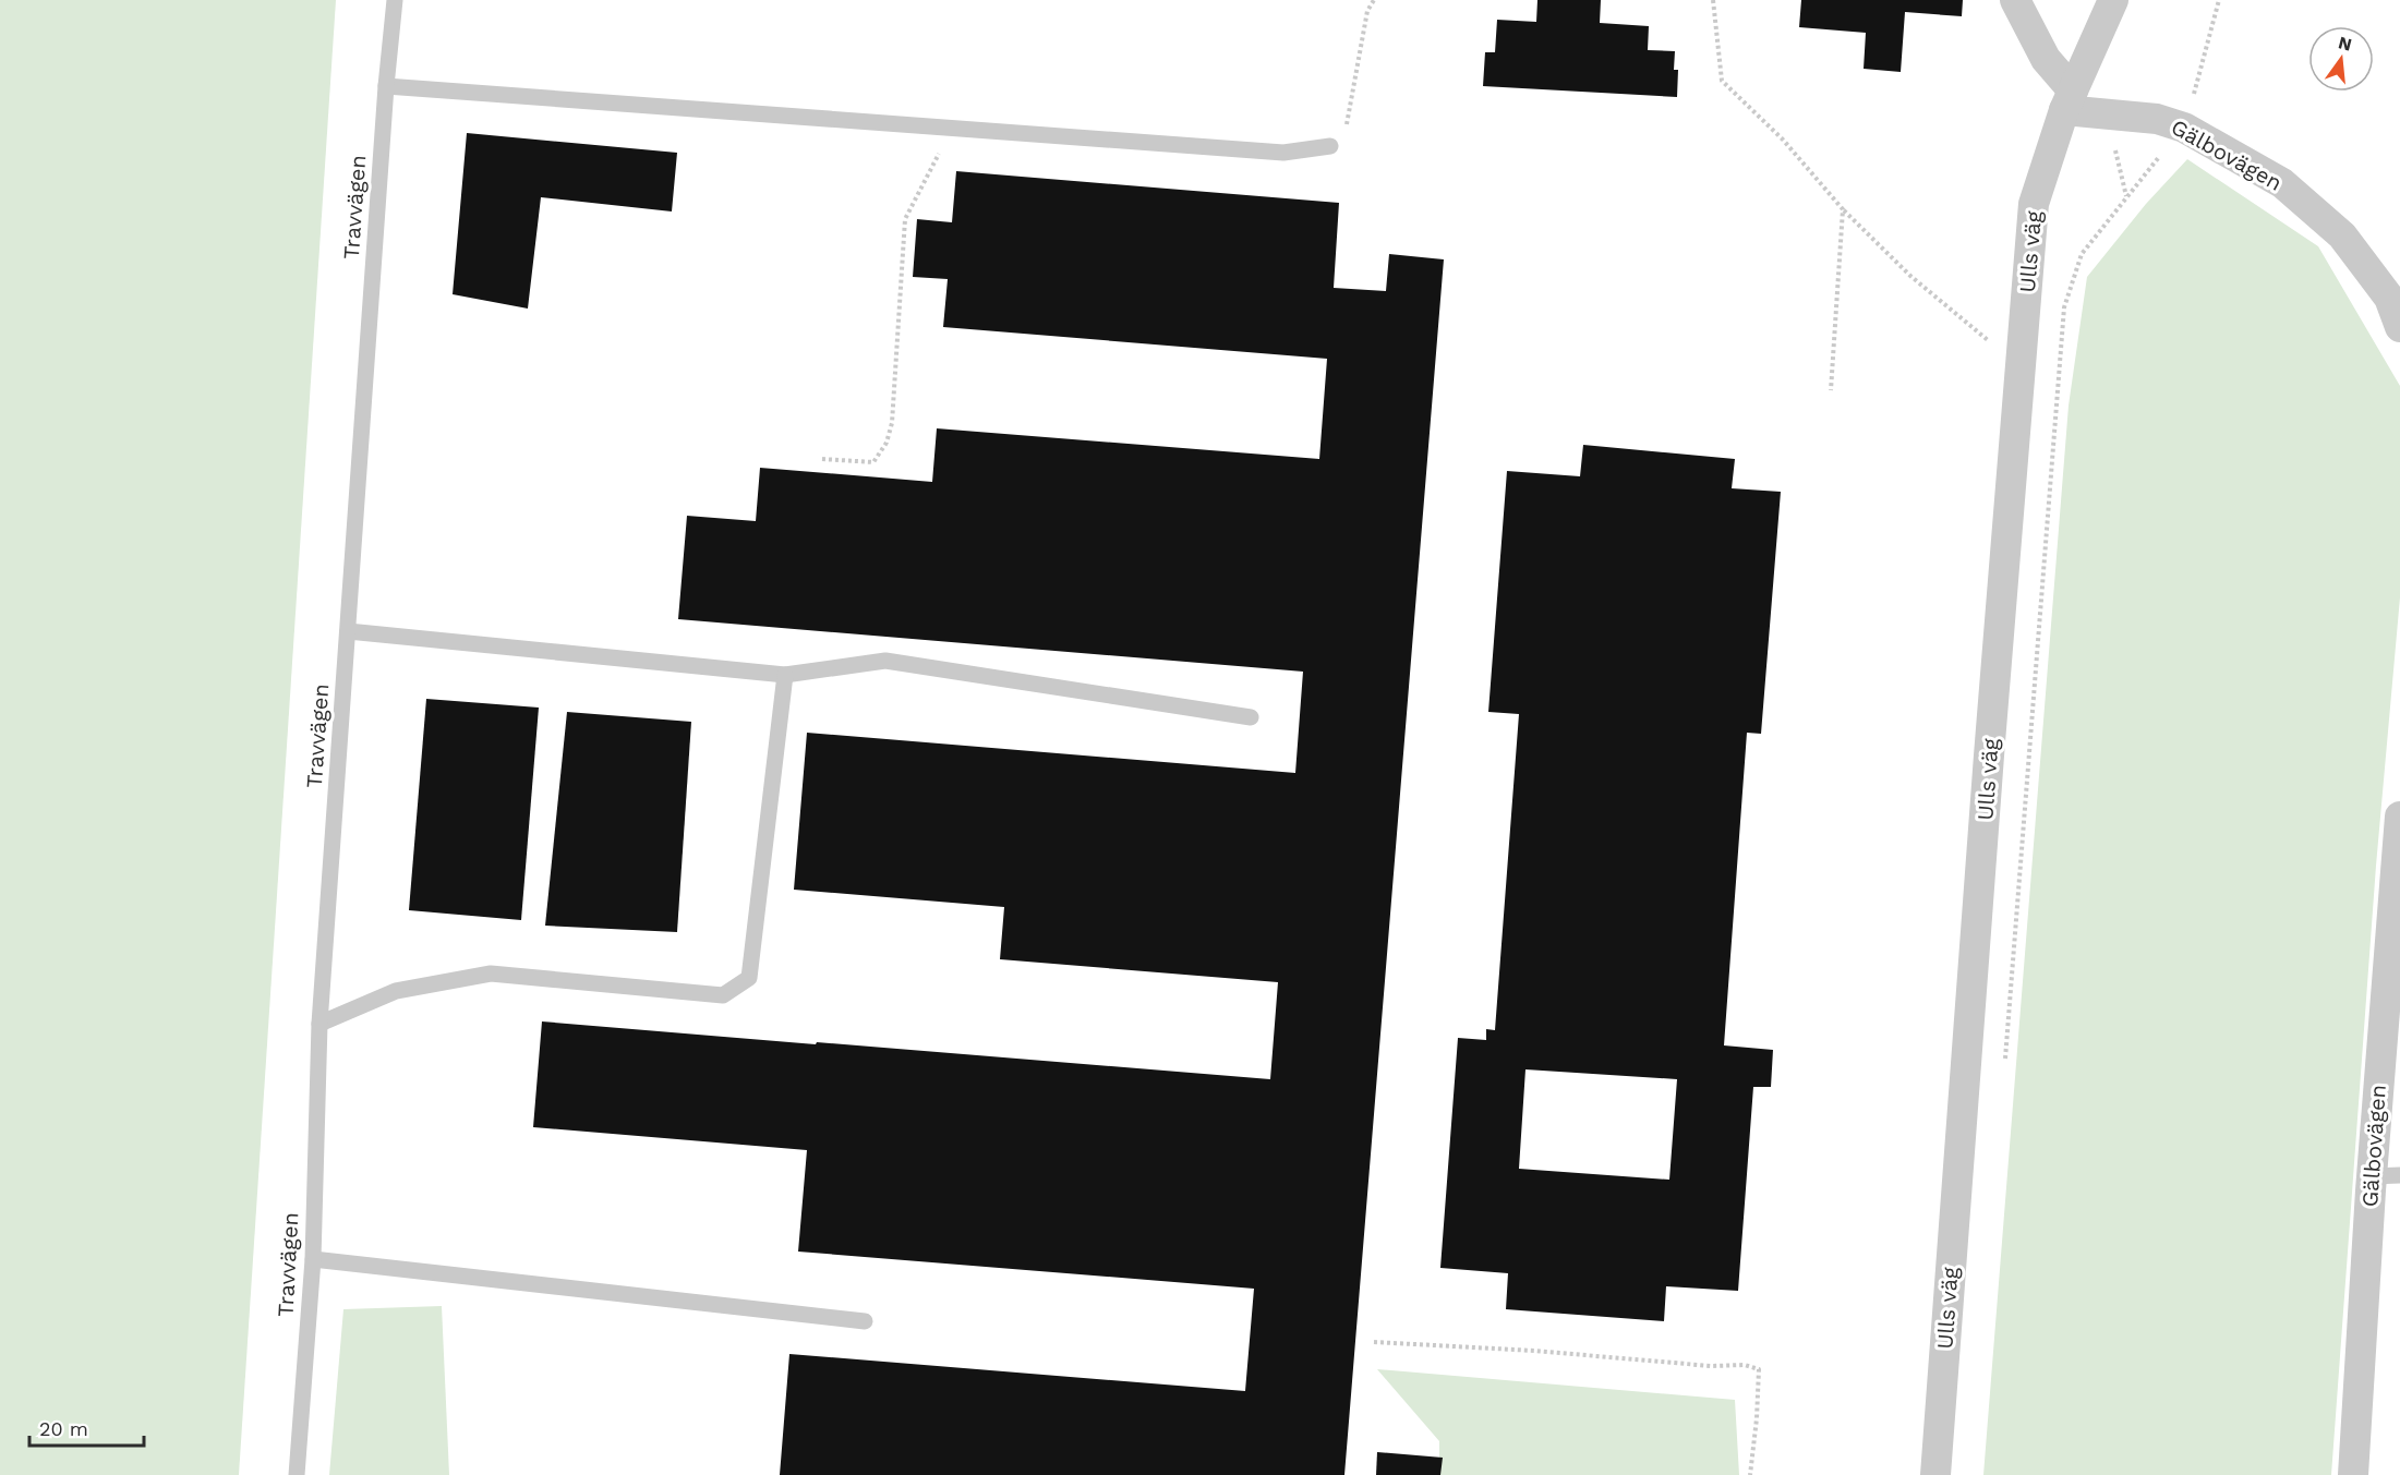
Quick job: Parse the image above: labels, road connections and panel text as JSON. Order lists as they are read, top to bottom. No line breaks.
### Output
{"streets":{"street":["Gälbovägen","Ulls väg"],"lane":["Travvägen"]},"crossings":[["Gälbovägen","Ulls väg"]],"scale_bar":"20 m","north":"top"}
